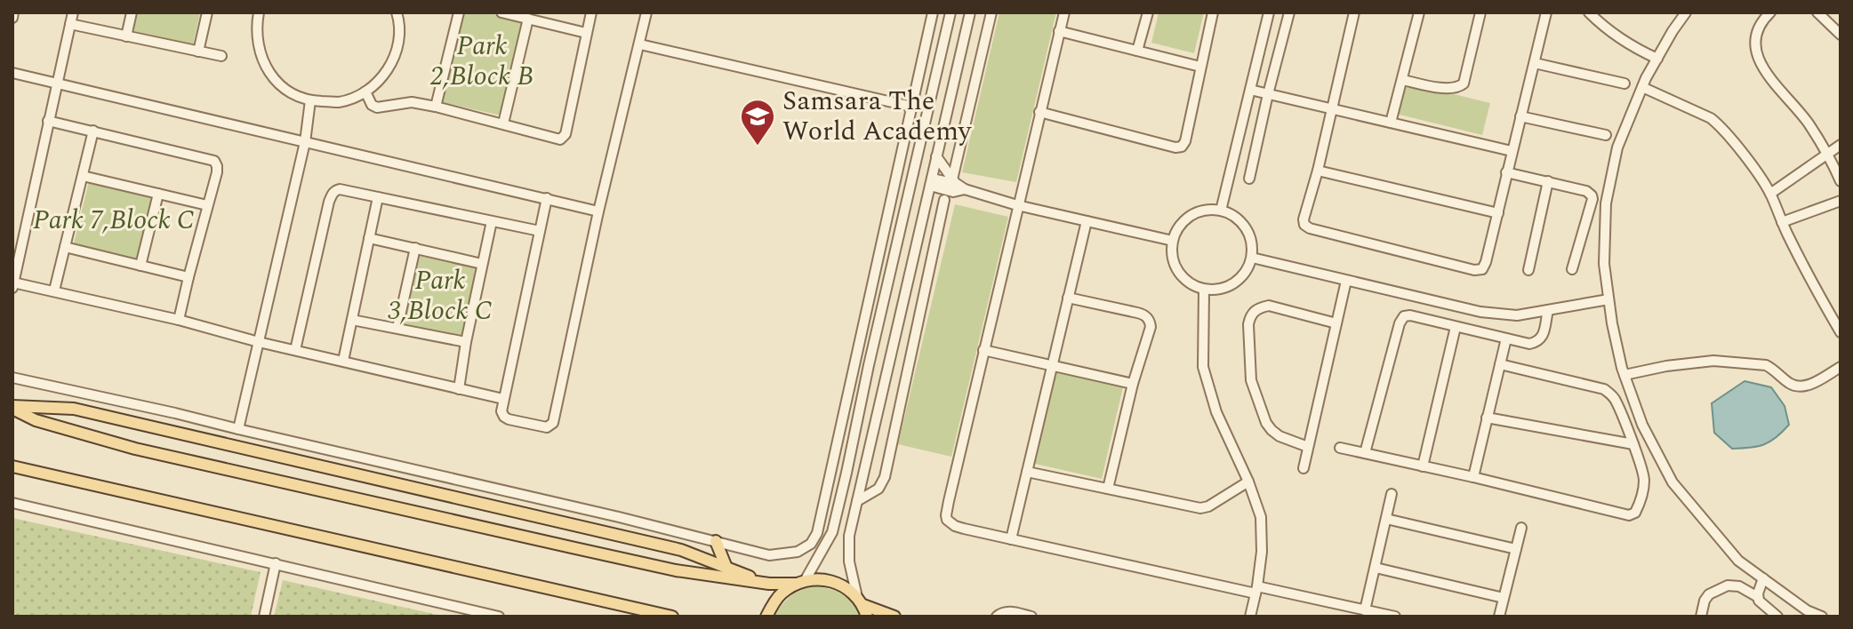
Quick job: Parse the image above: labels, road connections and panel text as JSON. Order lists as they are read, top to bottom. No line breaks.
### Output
{"parks":["Park 2,Block B","Park 7,Block C","Park 3,Block C"],"places":{"school or university":["Samsara The World Academy"]}}
